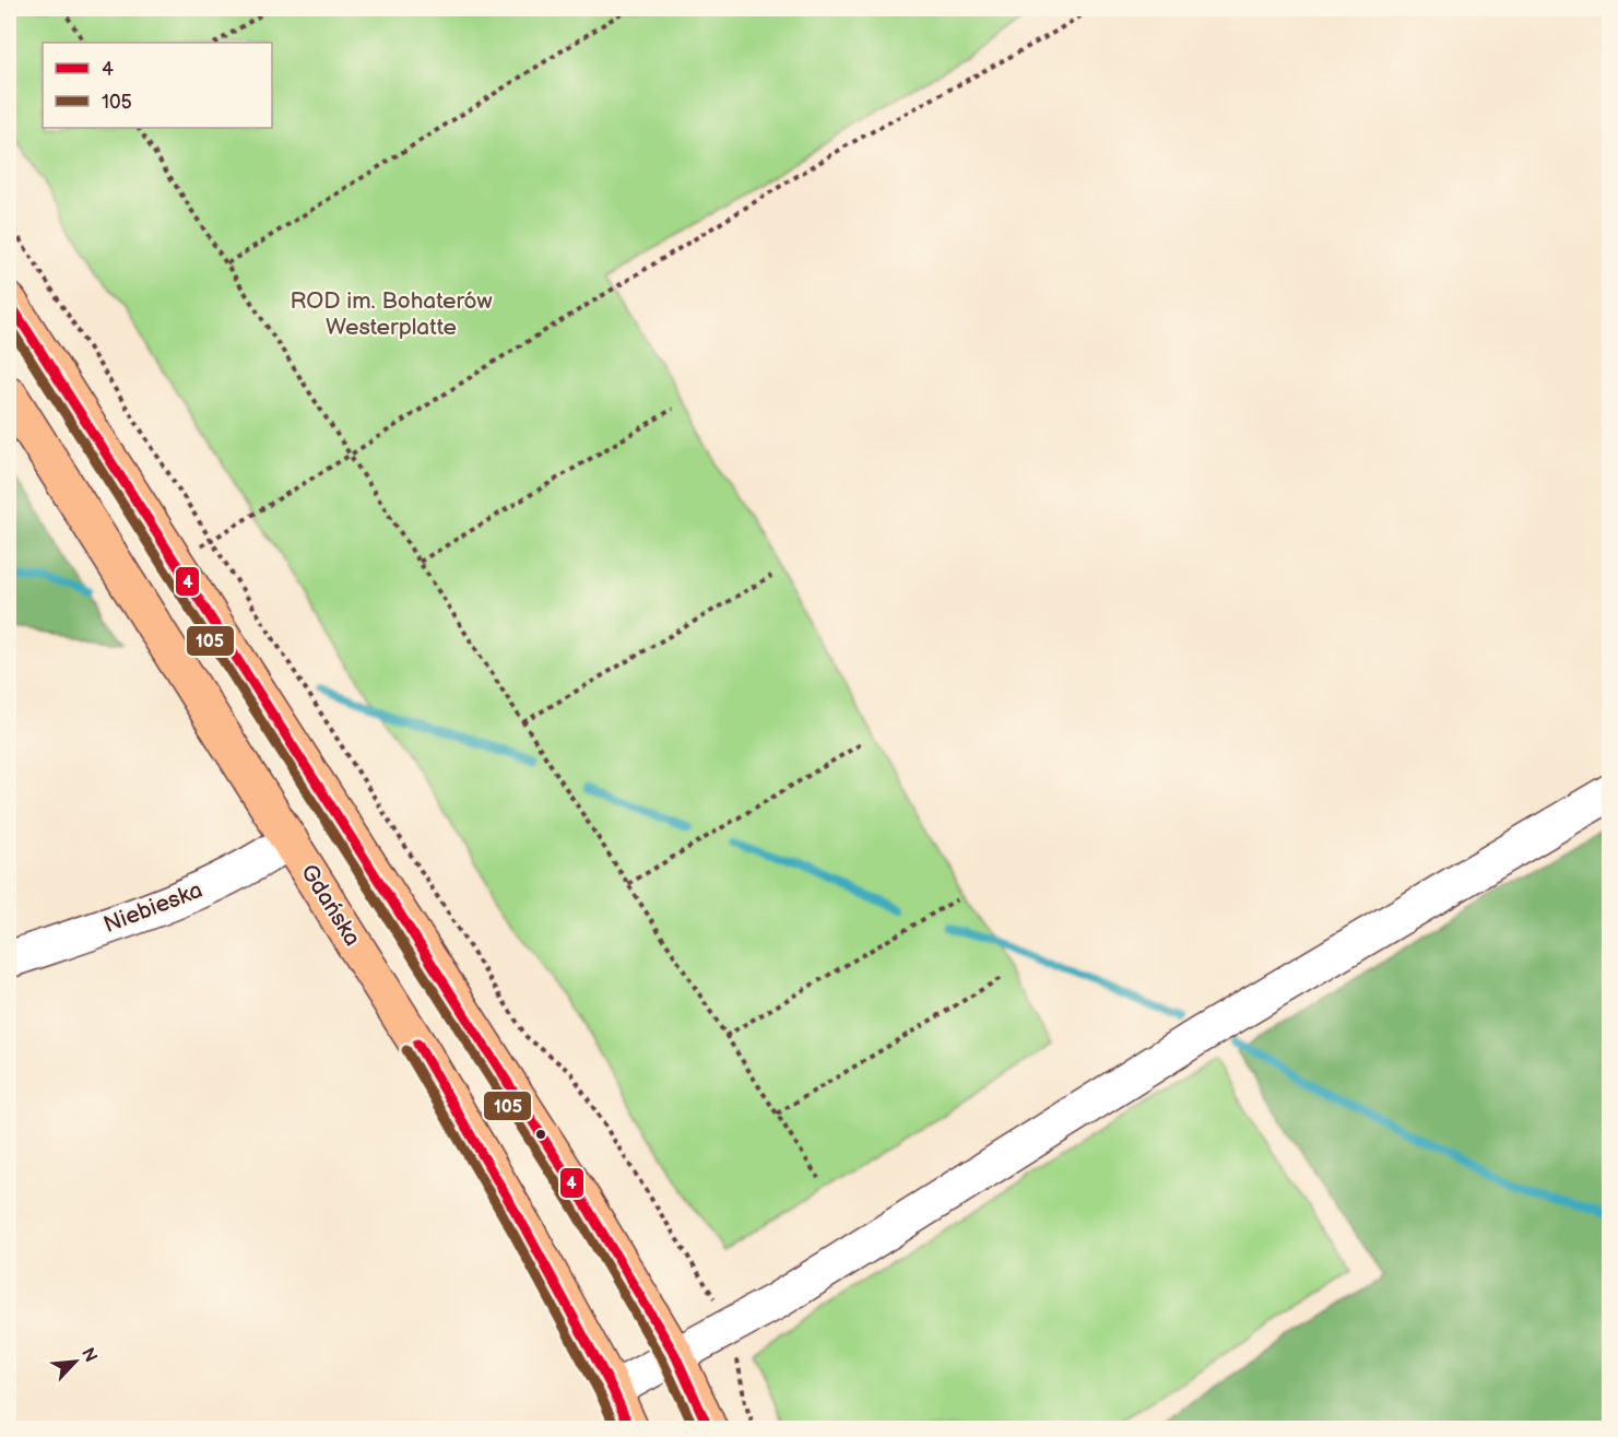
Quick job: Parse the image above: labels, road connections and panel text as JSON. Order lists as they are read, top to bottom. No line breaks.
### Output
{"streets":{"main road":["Gdańska"],"street":["Niebieska"]},"crossings":[["Gdańska","Niebieska"]],"parks":["ROD im. Bohaterów Westerplatte"],"lines":["transit line 4","transit line 105"],"legend":["4","105"],"north":"top right"}
